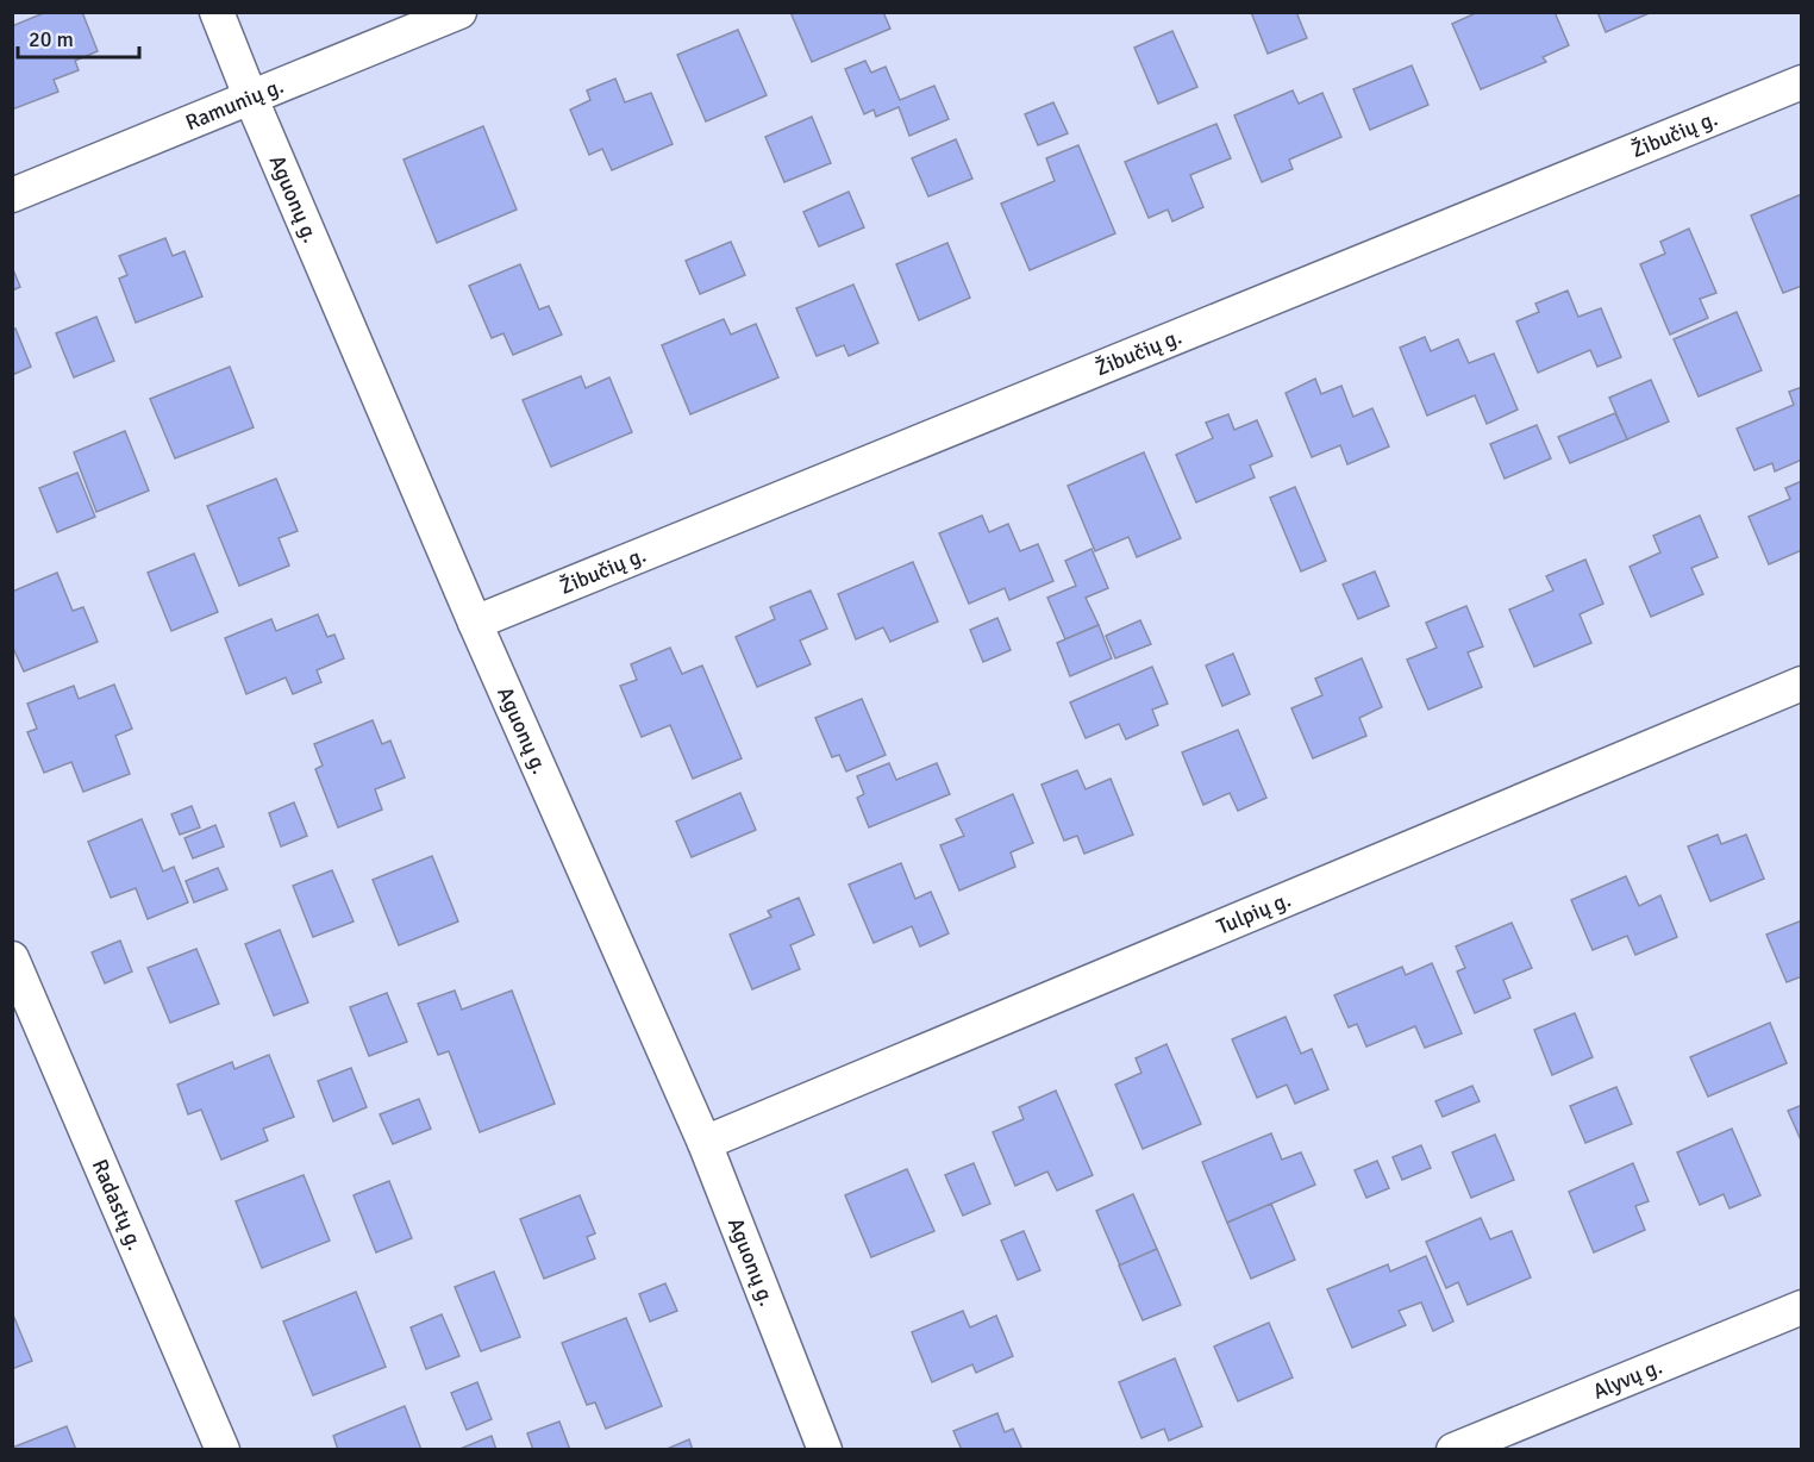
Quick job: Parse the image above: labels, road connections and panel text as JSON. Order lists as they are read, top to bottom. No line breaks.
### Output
{"streets":{"street":["Ramunių g.","Žibučių g.","Aguonų g.","Tulpių g.","Radastų g.","Alyvų g."]},"crossings":[["Ramunių g.","Aguonų g."],["Žibučių g.","Aguonų g."],["Aguonų g.","Tulpių g."]],"scale_bar":"20 m"}
